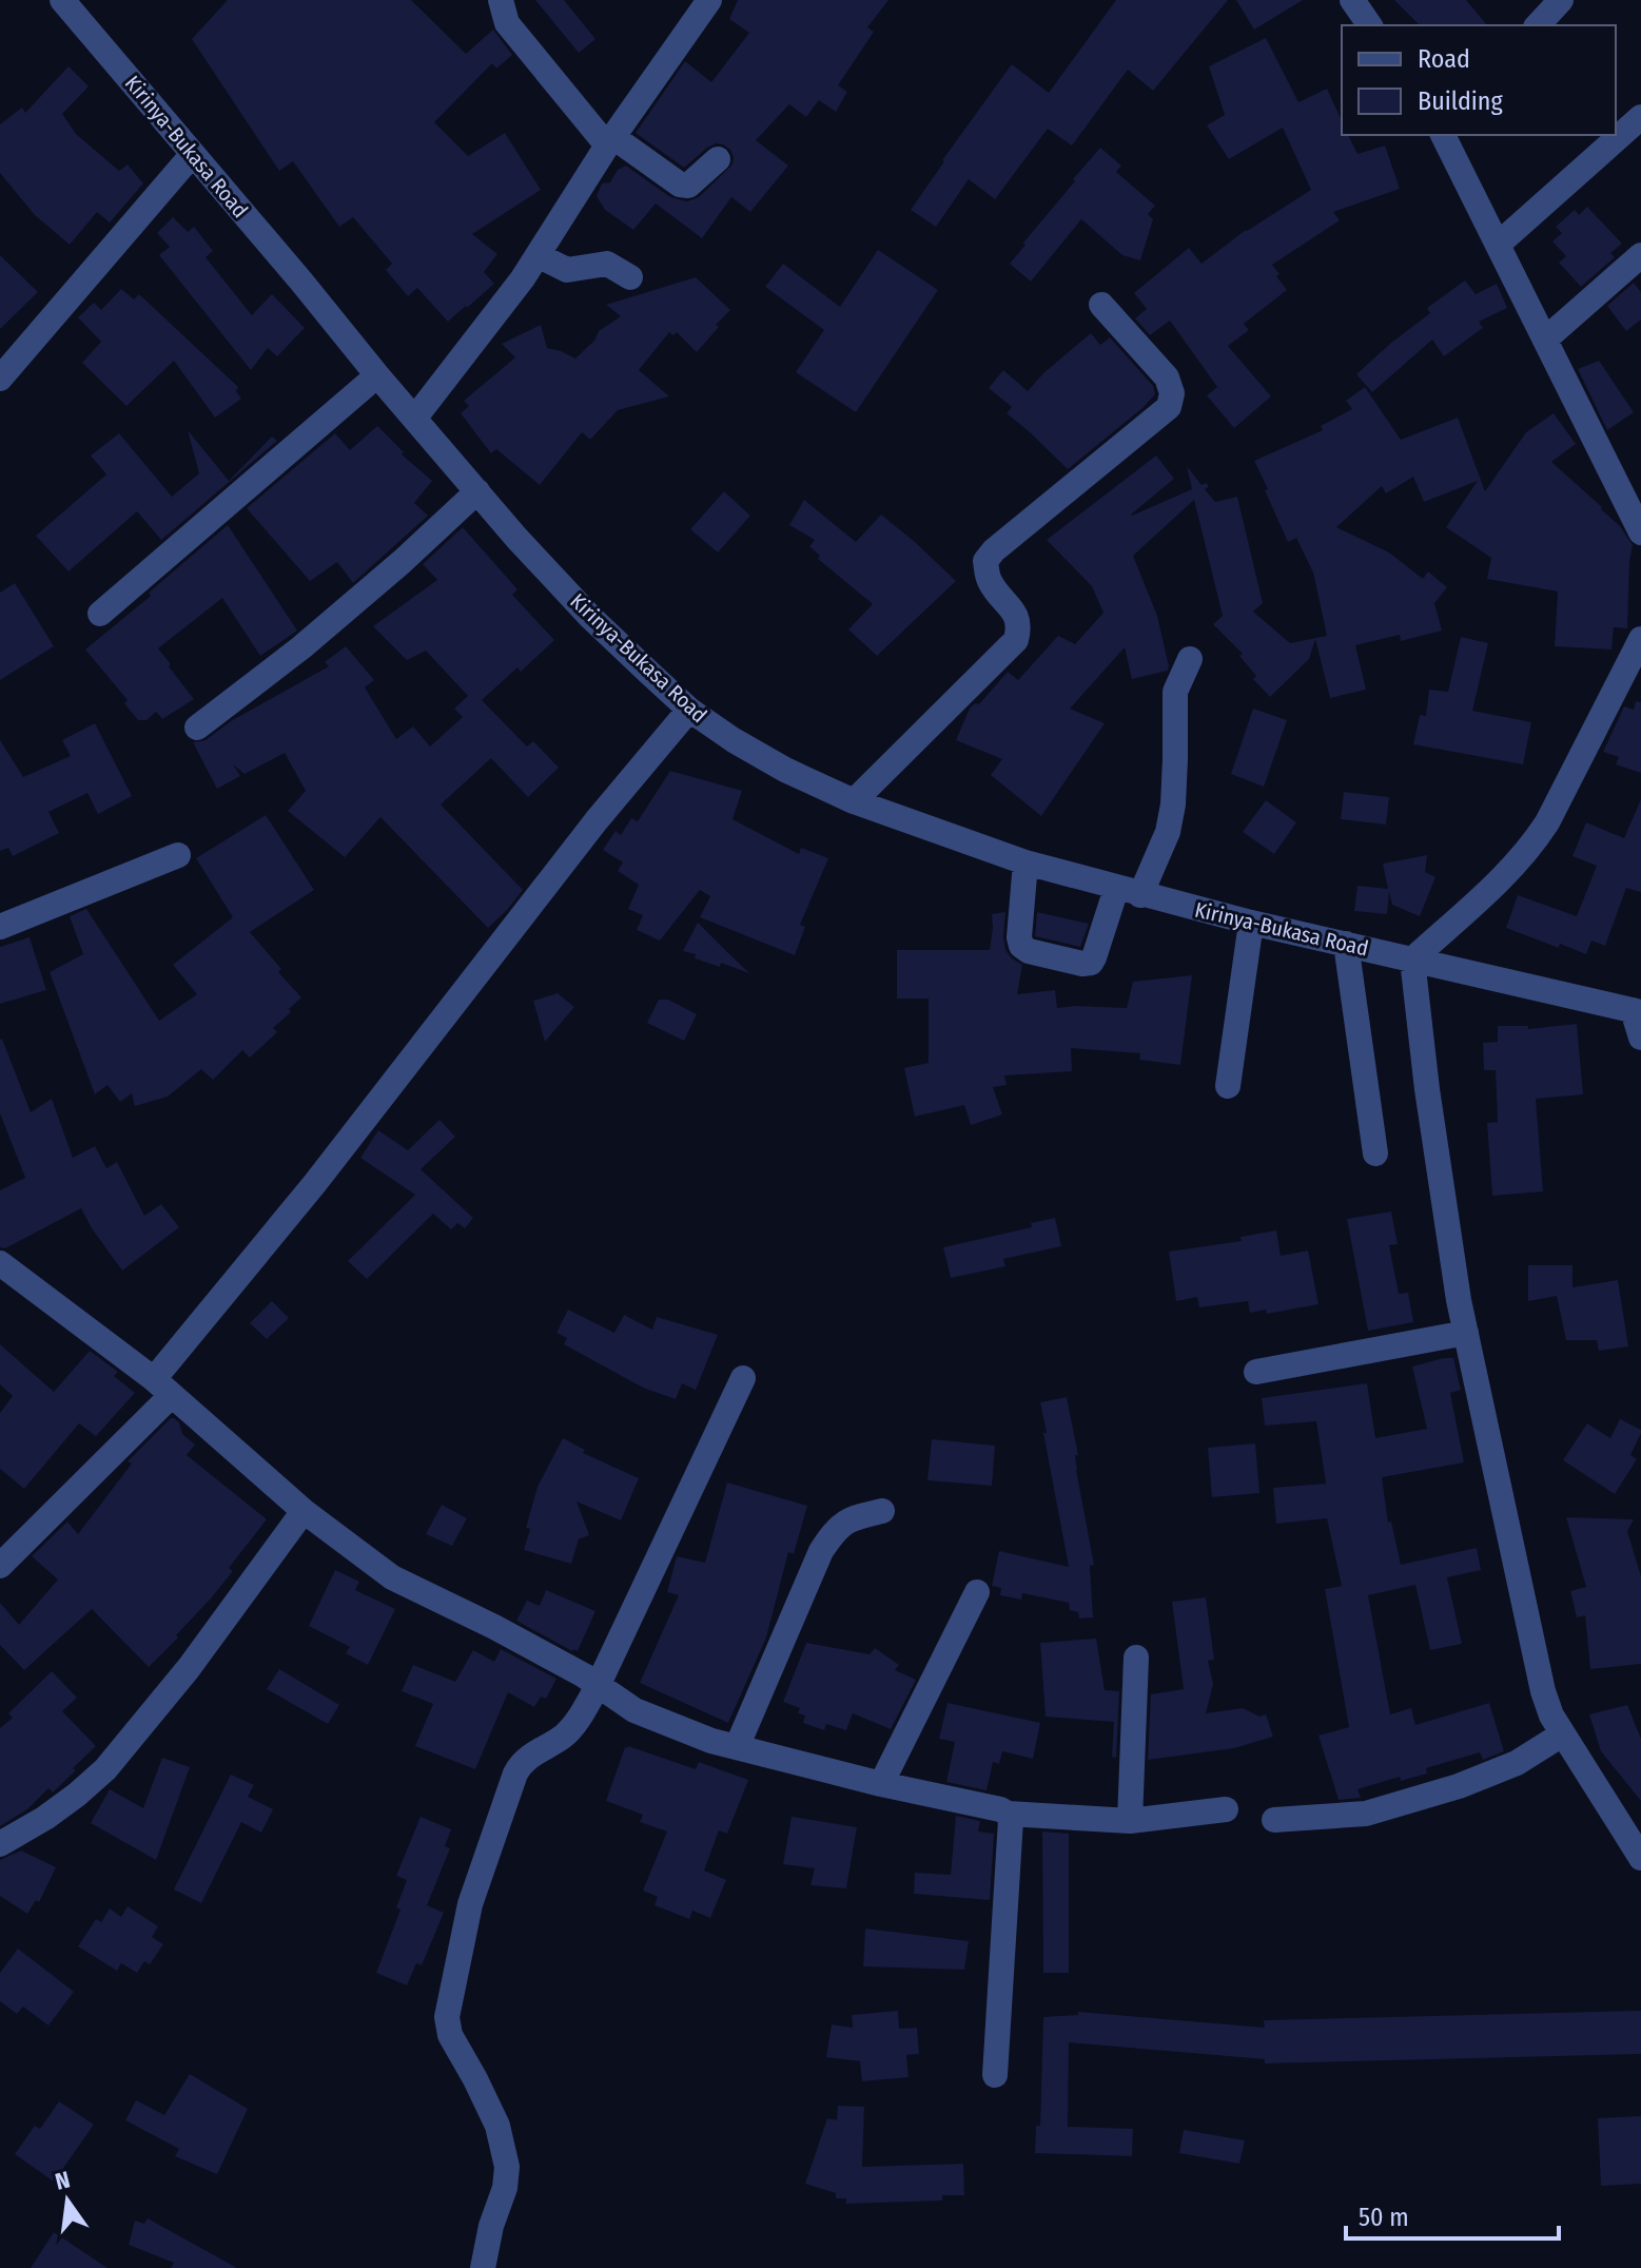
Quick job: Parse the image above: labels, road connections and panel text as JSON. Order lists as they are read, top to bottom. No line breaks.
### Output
{"streets":{"street":["Kirinya-Bukasa Road"]},"legend":["Road","Building"],"scale_bar":"50 m","north":"top"}
